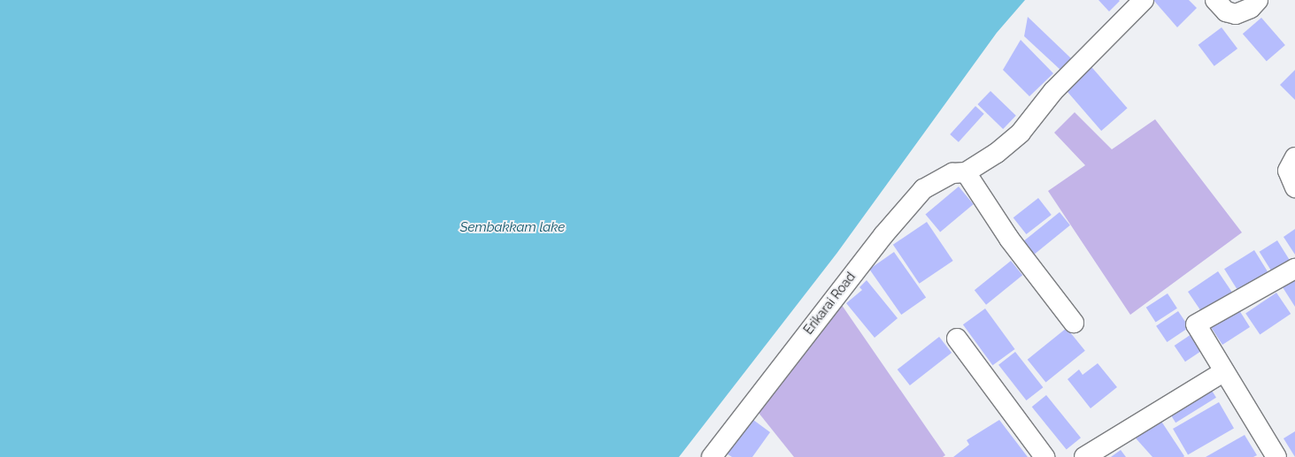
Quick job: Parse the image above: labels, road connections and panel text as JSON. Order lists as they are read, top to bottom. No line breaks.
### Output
{"streets":{"street":["Erikarai Road"]},"water":["Sembakkam lake"]}
